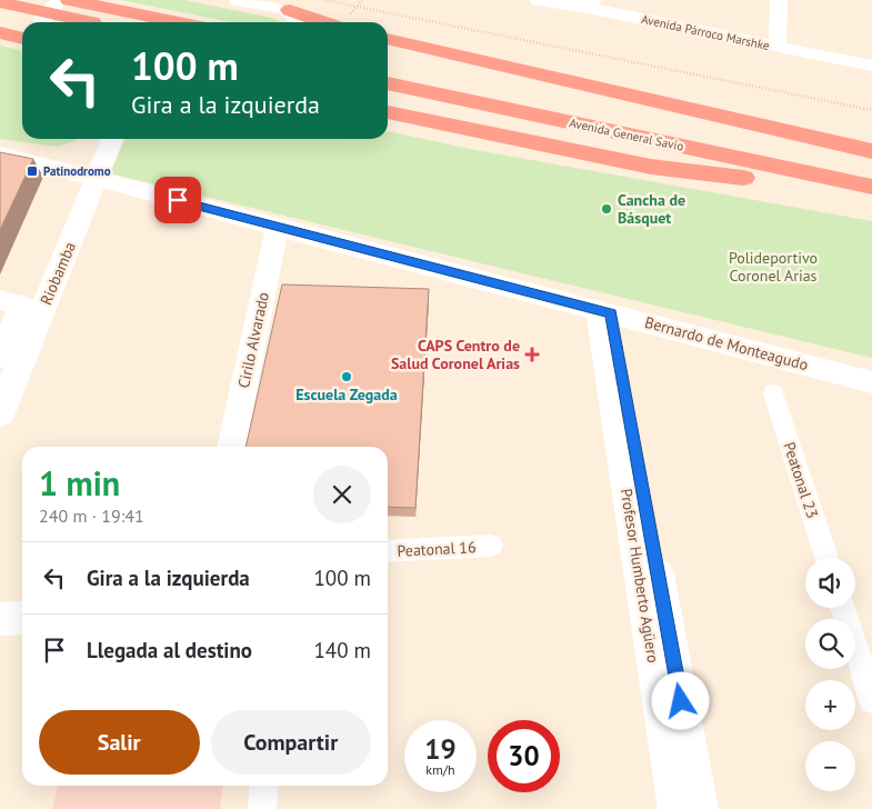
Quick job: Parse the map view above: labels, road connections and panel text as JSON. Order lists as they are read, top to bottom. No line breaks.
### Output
{"streets":{"highway":["Avenida General Savio"],"main road":["Avenida Párroco Marshke","Riobamba","Bernardo de Monteagudo"],"street":["Cirilo Alvarado","Peatonal 23","Peatonal 16","Profesor Humberto Agüero"]},"crossings":[["Riobamba","Bernardo de Monteagudo"],["Cirilo Alvarado","Bernardo de Monteagudo"],["Bernardo de Monteagudo","Profesor Humberto Agüero"]],"parks":["Polideportivo Coronel Arias"],"places":{"transit":["Patinodromo"],"other":["Cancha de Básquet","Escuela Zegada"],"health":["CAPS Centro de Salud Coronel Arias"]},"page":{"turn":["100 m","Gira a la izquierda"],"heading":["1 min","240 m · 19:41"],"list":[{"name":"Gira a la izquierda","value":"100 m"},{"name":"Llegada al destino","value":"140 m"}],"map_buttons":["+","−"],"buttons":["Salir","Compartir"],"speed":"19 km/h","limit":"30"}}
